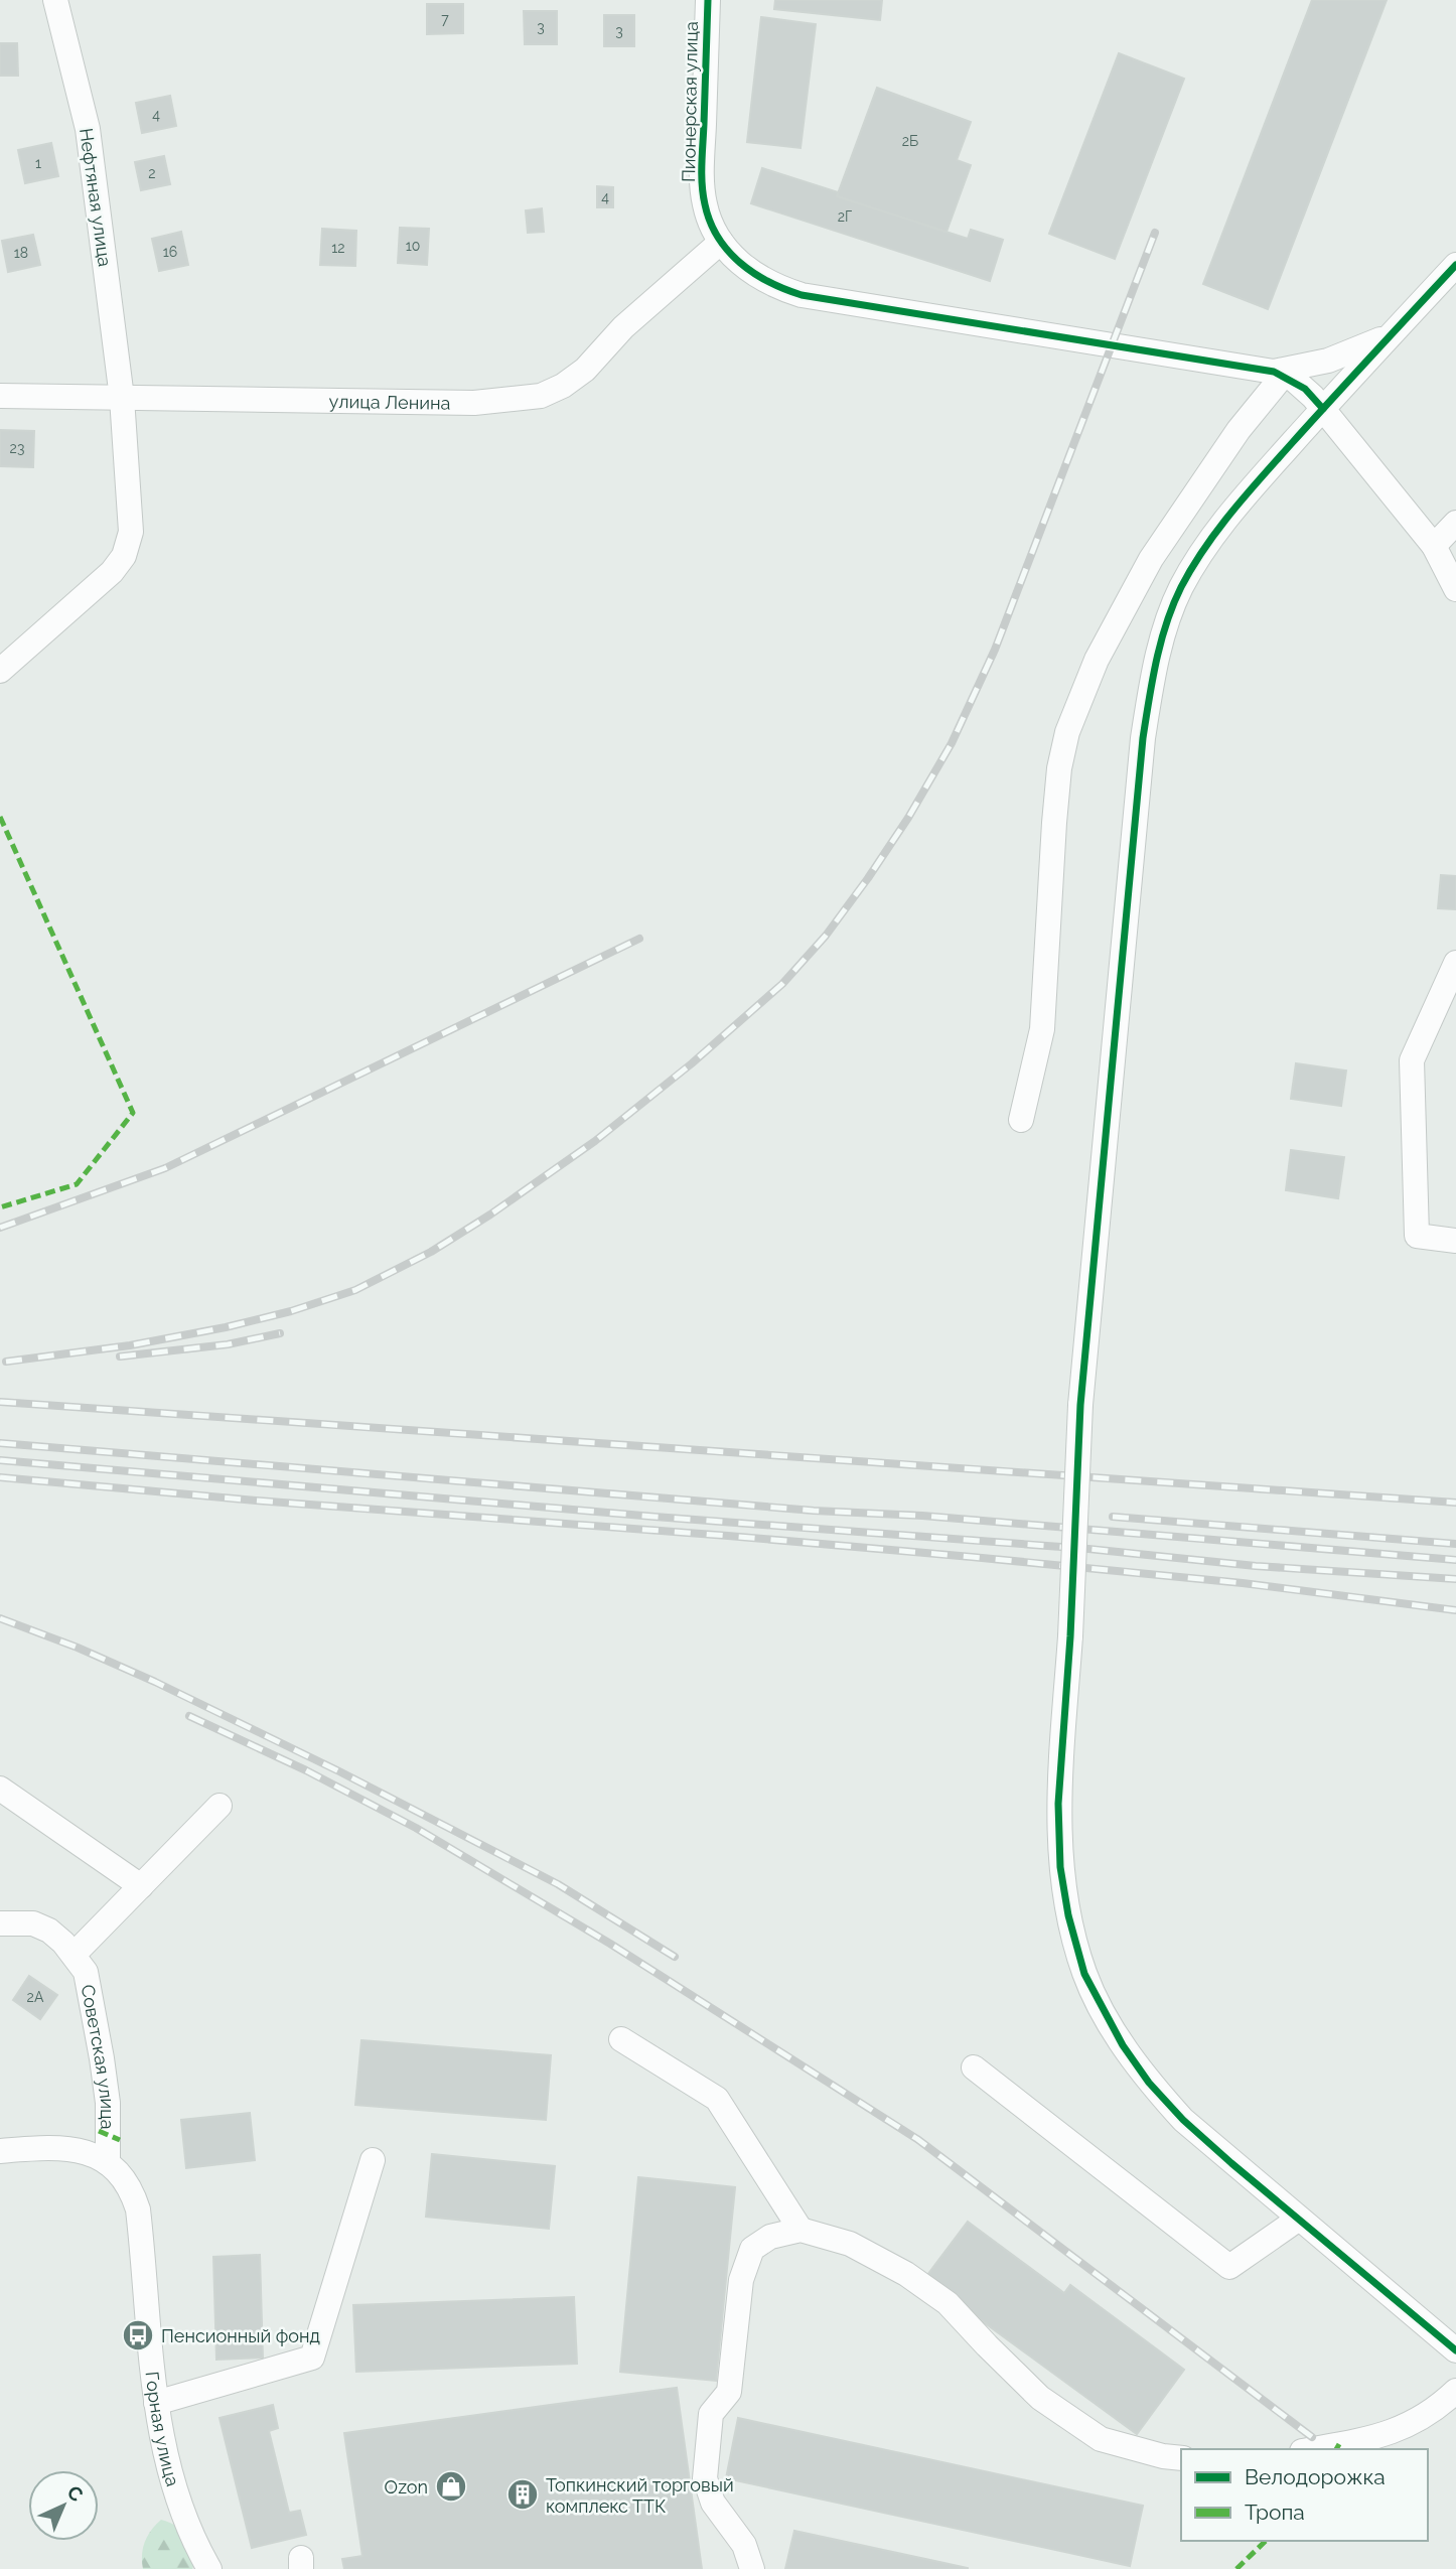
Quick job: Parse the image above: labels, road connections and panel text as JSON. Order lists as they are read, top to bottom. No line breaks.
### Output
{"streets":{"street":["Пионерская улица","Нефтяная улица","улица Ленина","Советская улица","Горная улица"]},"crossings":[["Пионерская улица","улица Ленина"],["Нефтяная улица","улица Ленина"],["Советская улица","Горная улица"]],"places":{"bus stop":["Пенсионный фонд"],"shop":["Ozon"],"building":["Топкинский торговый комплекс ТТК"]},"house_numbers":["7","3","3","4","2Б","1","2","4","2Г","10","12","16","18","23","2А"],"legend":["Велодорожка","Тропа"],"north":"top right"}
